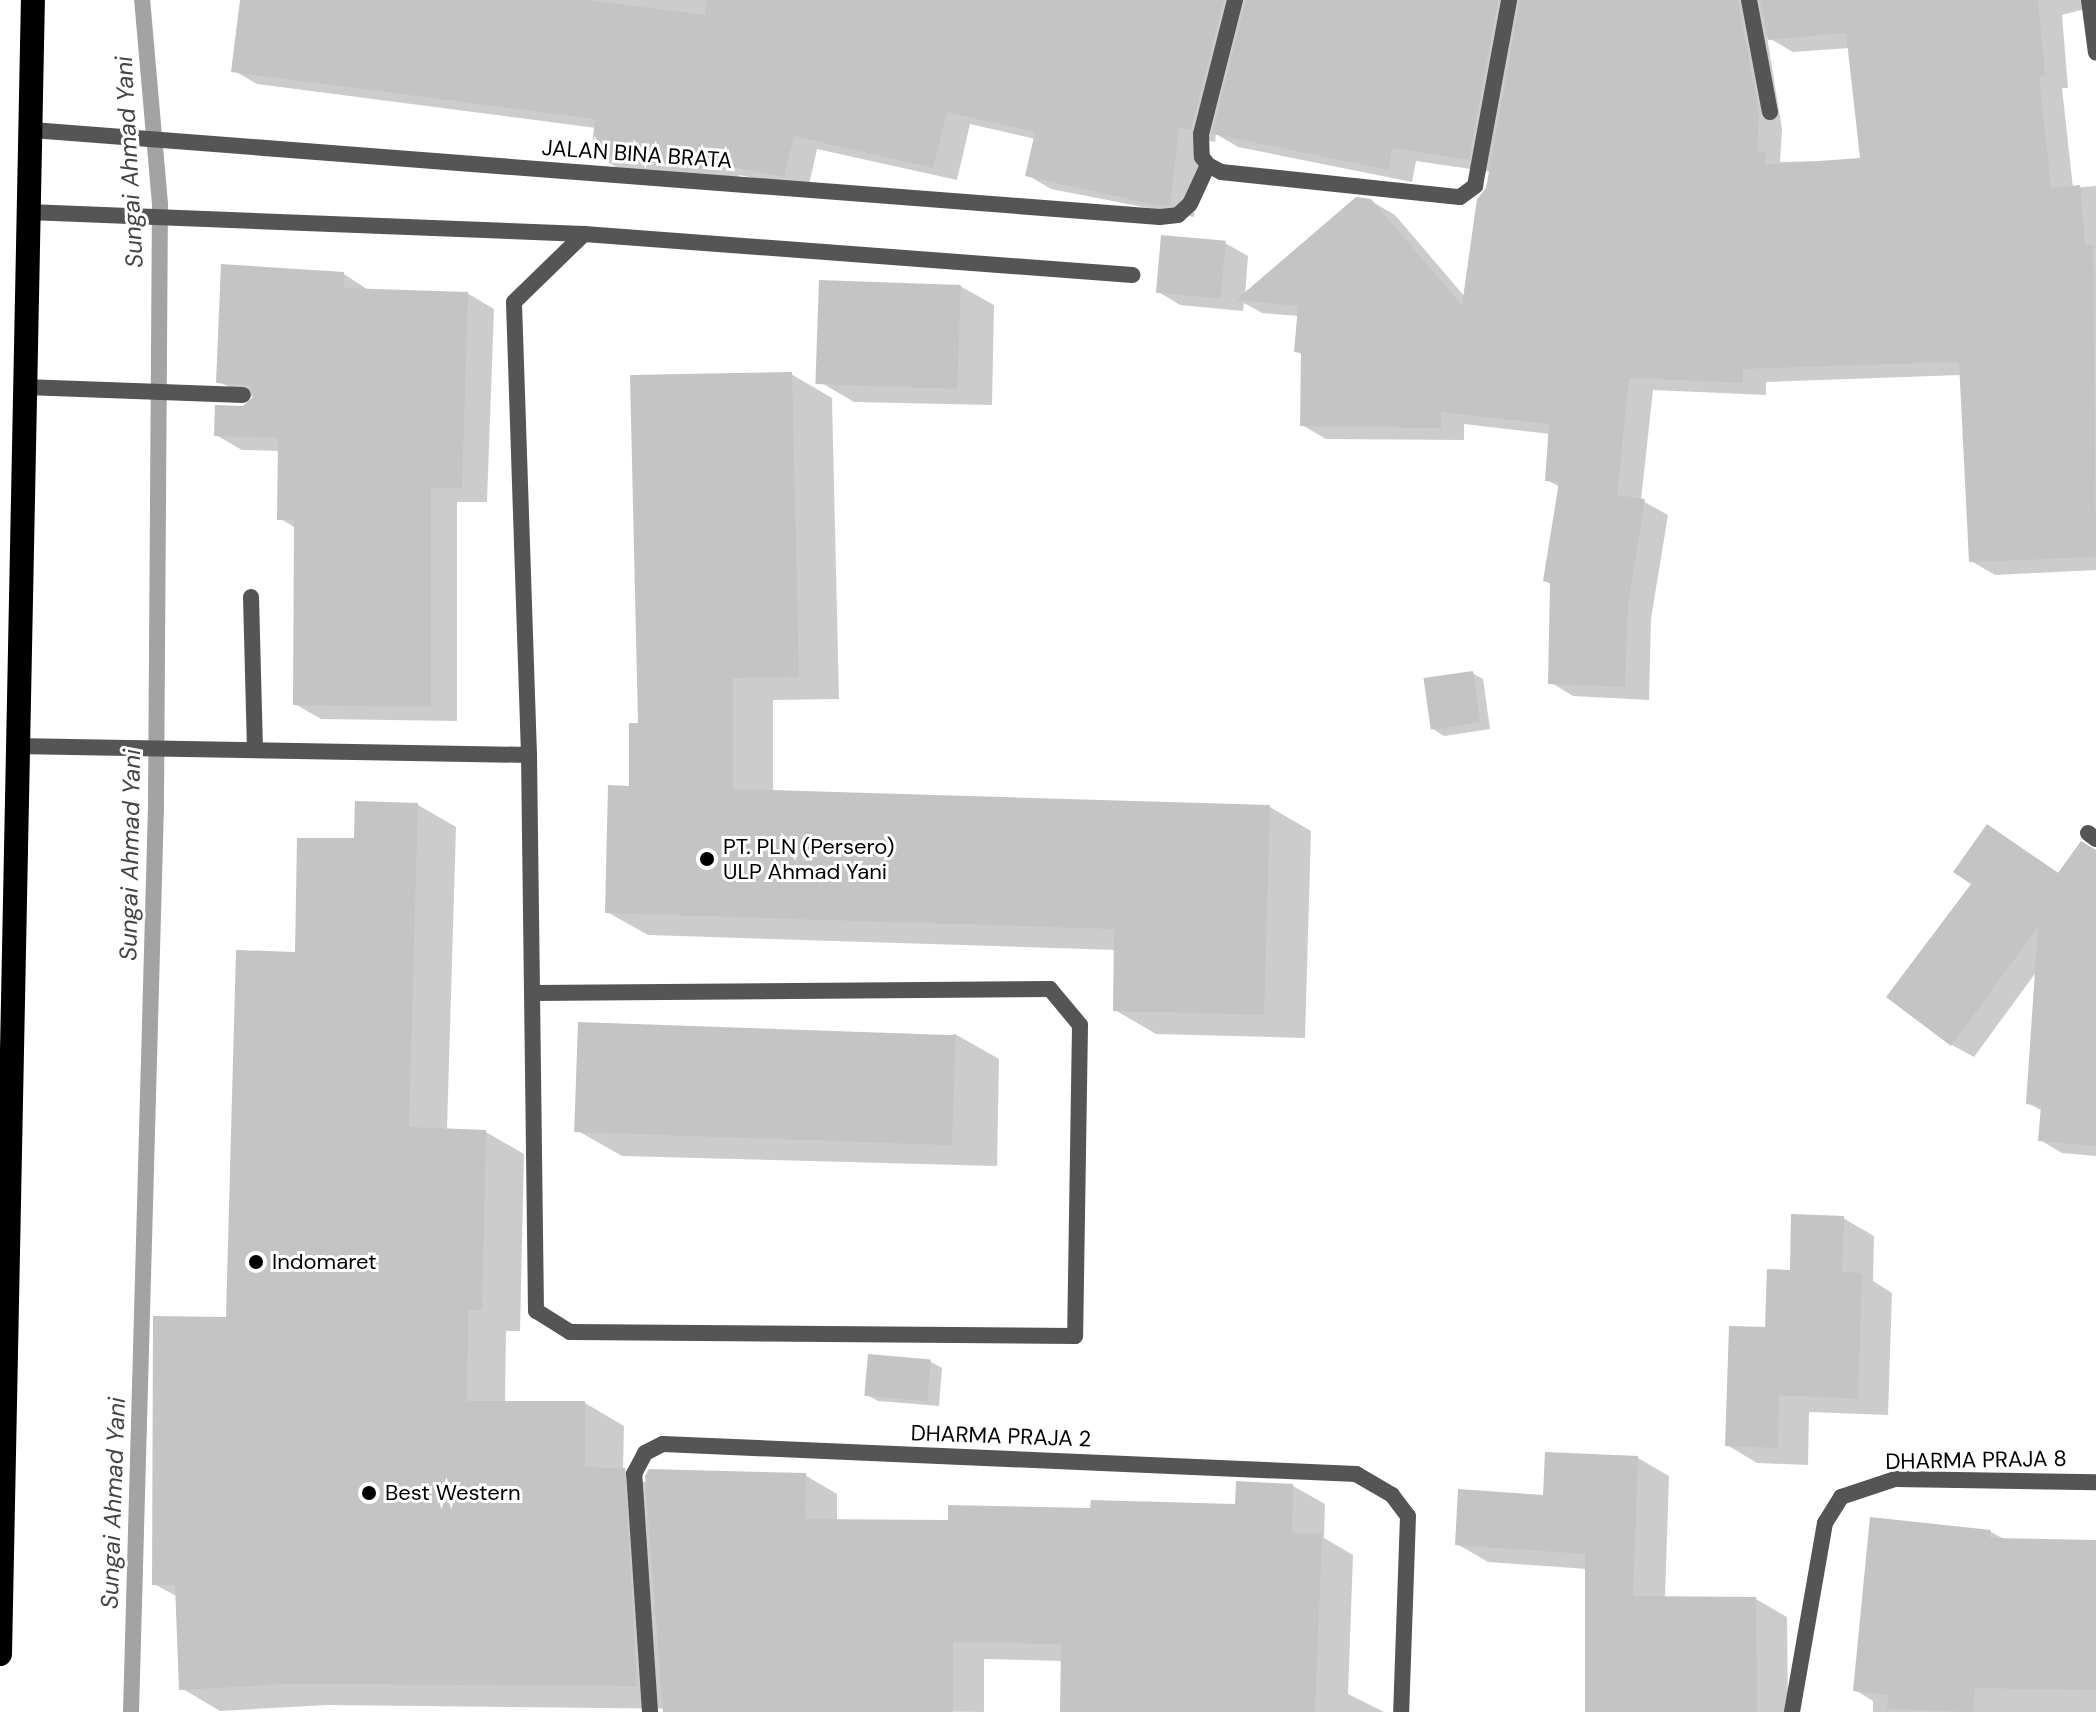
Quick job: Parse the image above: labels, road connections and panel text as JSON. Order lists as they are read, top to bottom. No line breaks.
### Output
{"streets":{"street":["JALAN BINA BRATA","DHARMA PRAJA 2","DHARMA PRAJA 8"]},"water":["Sungai Ahmad Yani"],"places":["PT. PLN (Persero) ULP Ahmad Yani","Indomaret","Best Western"]}
